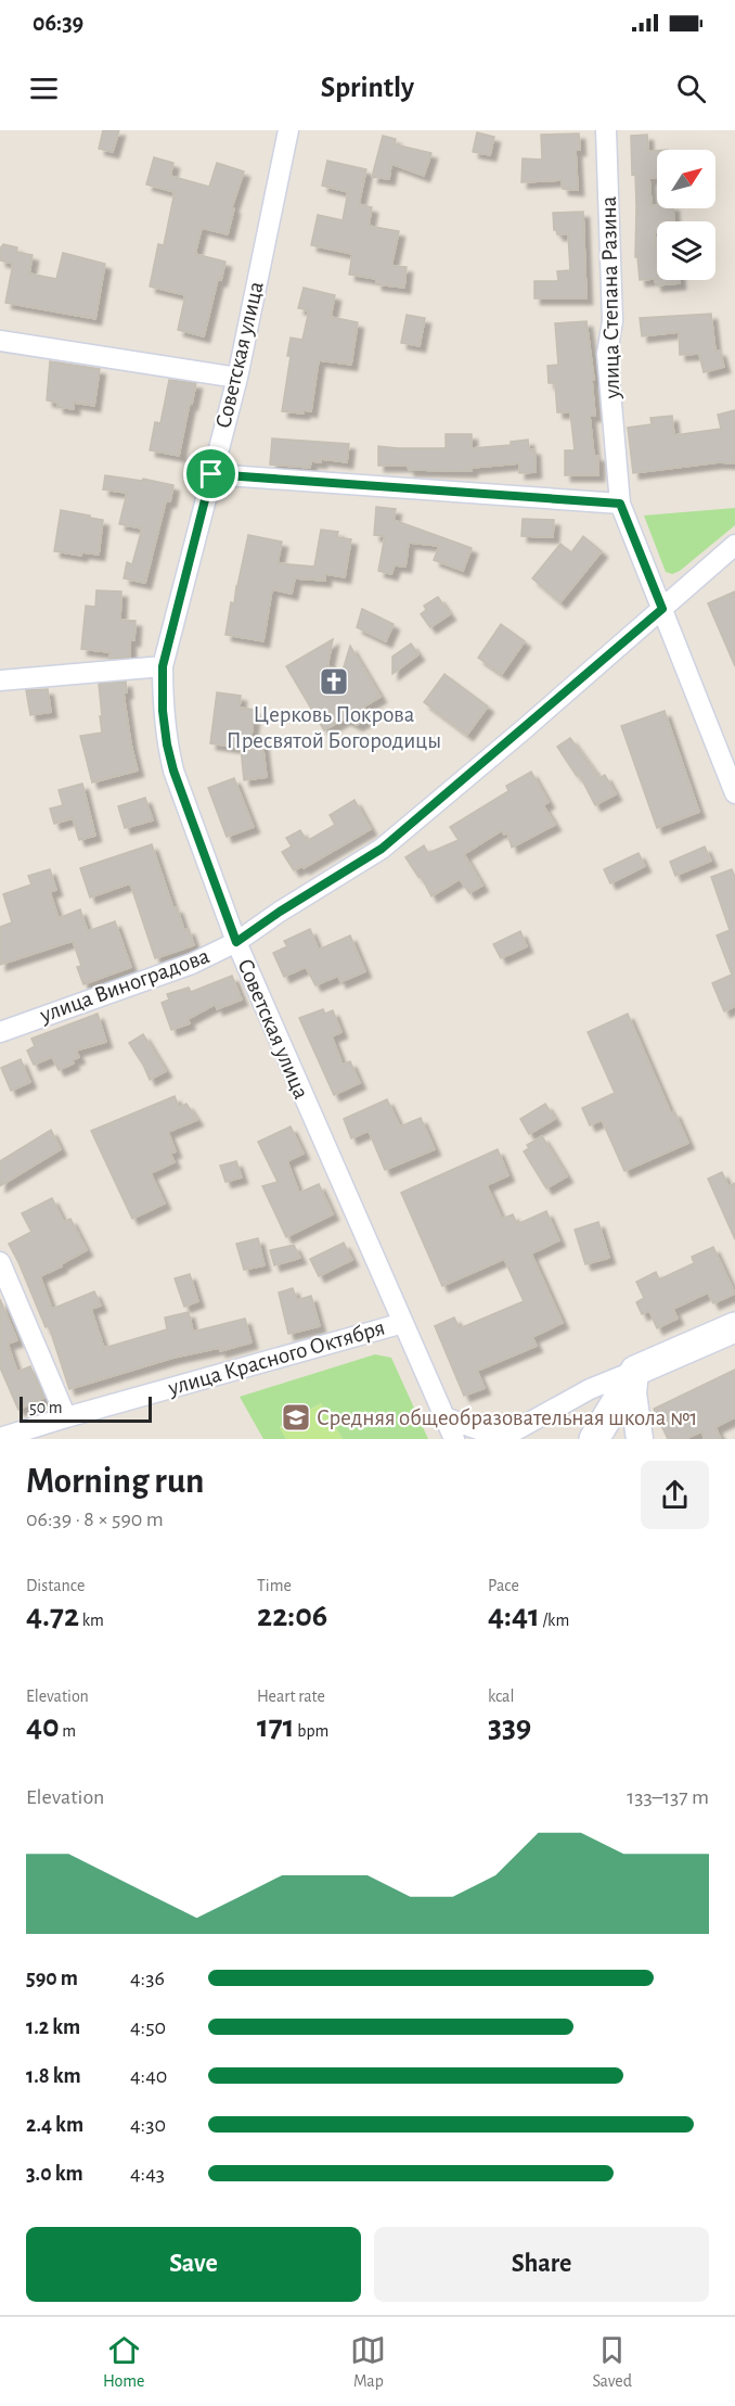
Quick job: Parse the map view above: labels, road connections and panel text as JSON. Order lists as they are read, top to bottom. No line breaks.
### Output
{"streets":{"street":["улица Степана Разина","Советская улица","улица Виноградова","улица Красного Октября"]},"crossings":[["улица Степана Разина","улица Виноградова"],["Советская улица","улица Виноградова"],["Советская улица","улица Красного Октября"]],"places":{"church":["Церковь Покрова Пресвятой Богородицы"],"school or university":["Средняя общеобразовательная школа №1"]},"scale_bar":"50 m","north":"top right","page":{"status":"06:39","header":"Sprintly","scale":"50 m","heading":["Morning run","06:39 · 8 × 590 m"],"stats":[["Distance","4.72 km"],["Time","22:06"],["Pace","4:41 /km"],["Elevation","40 m"],["Heart rate","171 bpm"],["kcal","339"]],"chart":["Elevation","133–137 m"],"list":[{"name":"590 m","note":"4:36"},{"name":"1.2 km","note":"4:50"},{"name":"1.8 km","note":"4:40"},{"name":"2.4 km","note":"4:30"},{"name":"3.0 km","note":"4:43"}],"buttons":["Save","Share"],"tabs":["Home","Map","Saved"]}}
